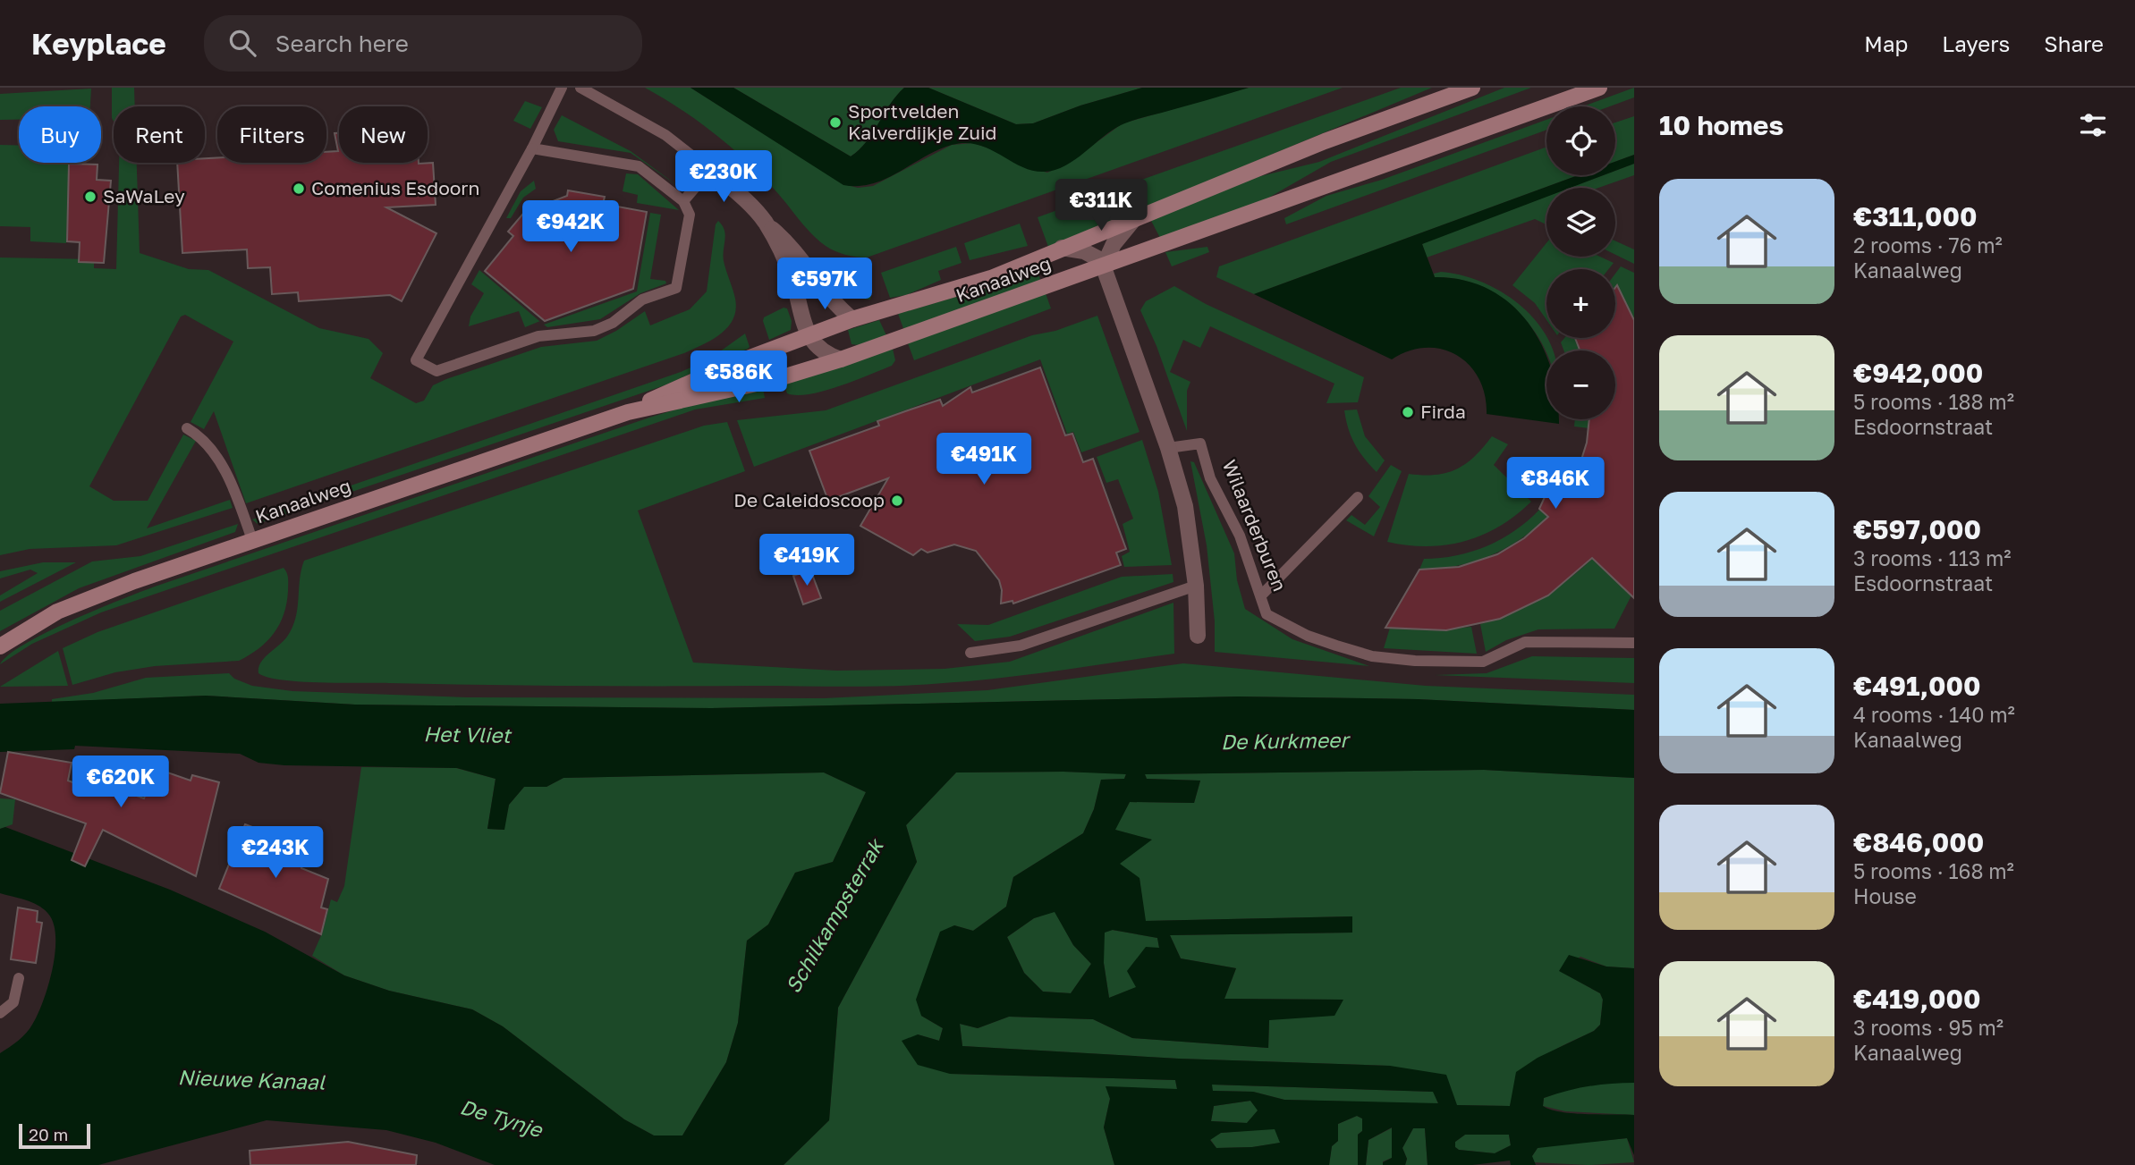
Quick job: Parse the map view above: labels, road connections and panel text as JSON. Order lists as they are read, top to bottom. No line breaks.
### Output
{"streets":{"main road":["Kanaalweg"],"lane":["Wilaarderburen"]},"water":["Het Vliet","De Kurkmeer","Schilkampsterrak","Nieuwe Kanaal","De Tynje"],"places":["Sportvelden Kalverdijkje Zuid","Comenius Esdoorn","SaWaLey","Firda","De Caleidoscoop"],"scale_bar":"20 m","page":{"header":"Keyplace","search":"Search here","nav":["Map","Layers","Share"],"heading":"10 homes","map_buttons":["+","−"],"chip":["Buy","Rent","Filters","New"],"price":["€230K","€311K","€942K","€597K","€586K","€491K","€846K","€419K","€620K","€243K"],"list":[{"name":"€311,000","note":"2 rooms · 76 m² · Kanaalweg"},{"name":"€942,000","note":"5 rooms · 188 m² · Esdoornstraat"},{"name":"€597,000","note":"3 rooms · 113 m² · Esdoornstraat"},{"name":"€491,000","note":"4 rooms · 140 m² · Kanaalweg"},{"name":"€846,000","note":"5 rooms · 168 m² · House"},{"name":"€419,000","note":"3 rooms · 95 m² · Kanaalweg"}],"scale":"20 m"}}
